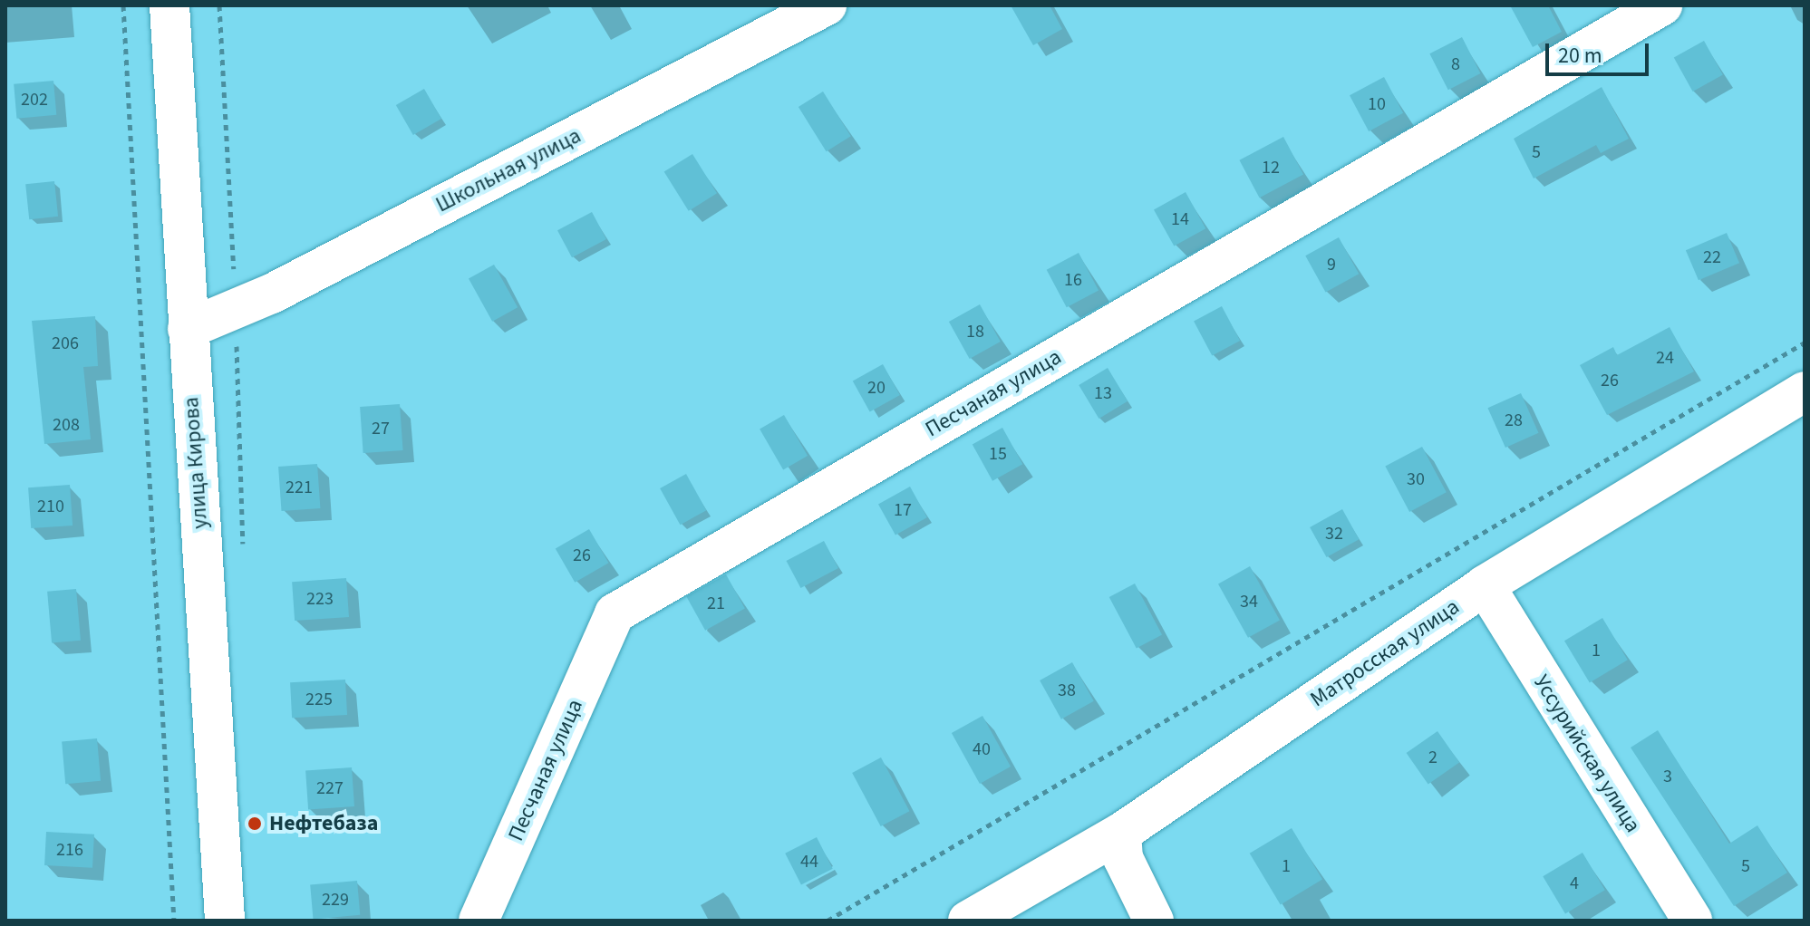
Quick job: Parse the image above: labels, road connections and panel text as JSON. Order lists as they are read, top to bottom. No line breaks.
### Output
{"streets":{"street":["Школьная улица","Песчаная улица","улица Кирова","Матросская улица","Уссурийская улица"]},"crossings":[["Школьная улица","улица Кирова"],["Матросская улица","Уссурийская улица"]],"places":["Нефтебаза"],"house_numbers":["8","202","10","5","12","14","22","9","16","18","206","24","26","20","13","28","208","27","15","30","221","210","17","32","26","223","34","21","1","38","225","40","2","3","227","216","44","1","5","4","229"],"scale_bar":"20 m"}
